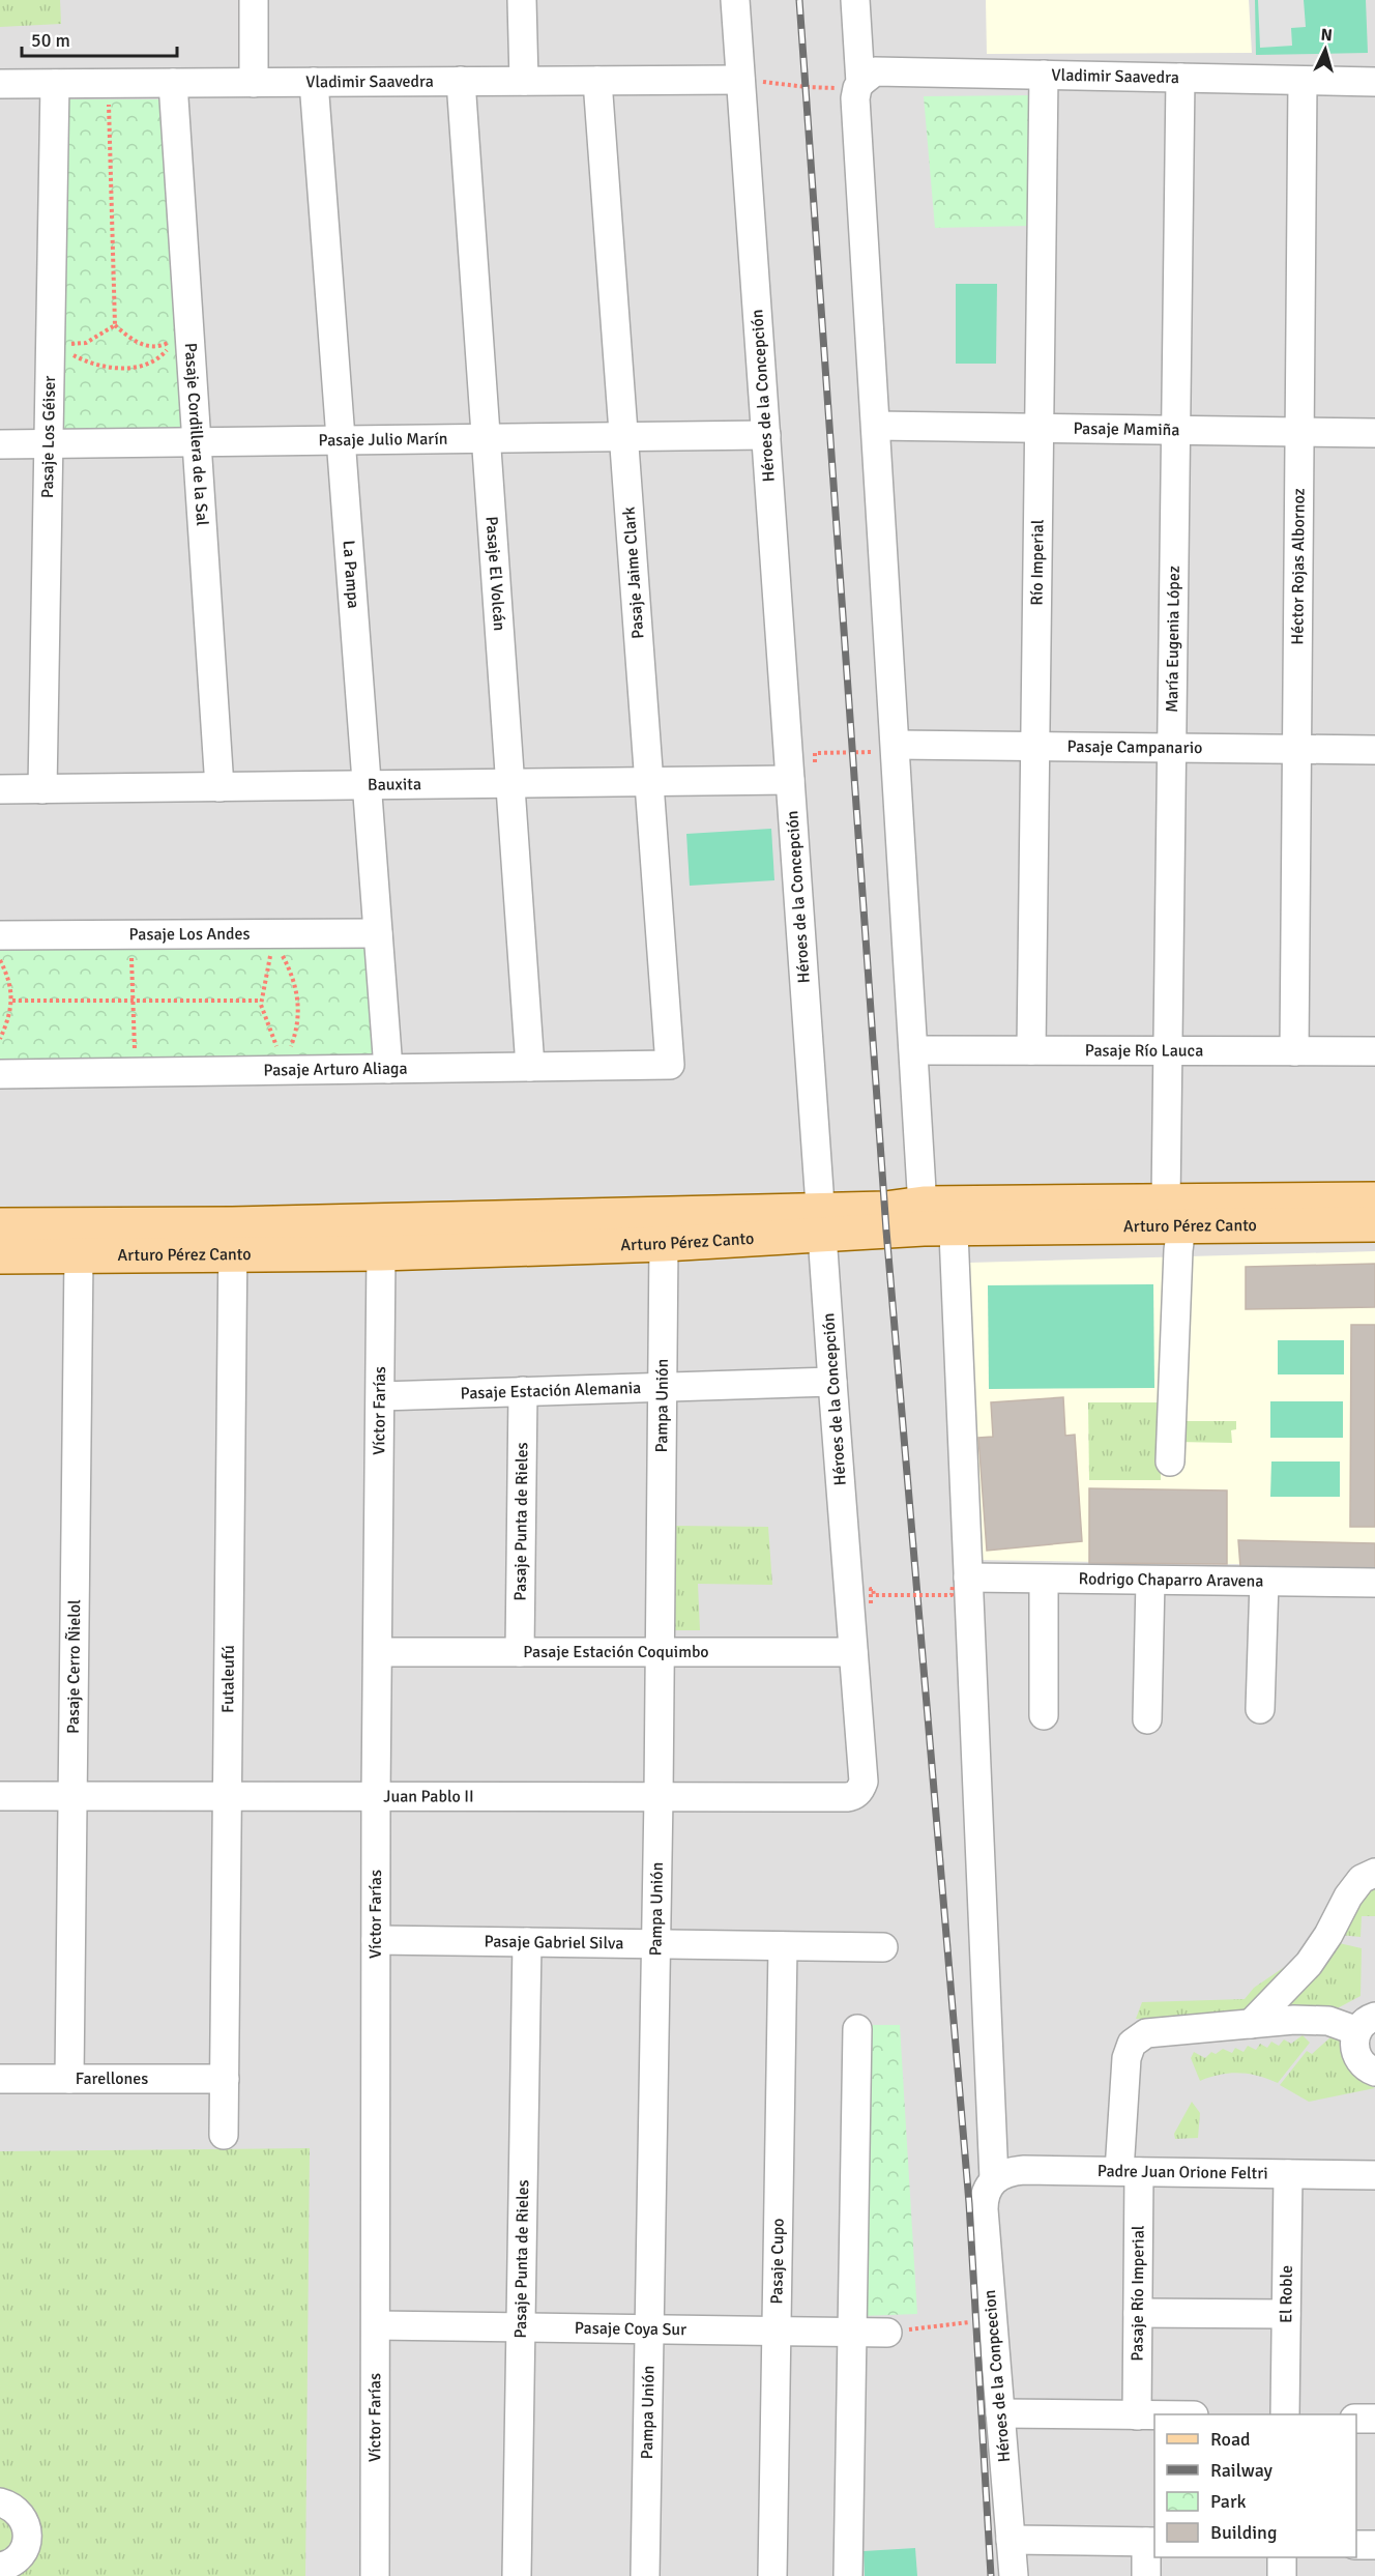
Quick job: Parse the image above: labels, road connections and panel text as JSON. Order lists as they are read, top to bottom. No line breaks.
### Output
{"streets":{"main road":["Arturo Pérez Canto"],"street":["Vladimir Saavedra","Héroes de la Concepción","Pasaje Mamiña","Pasaje Cordillera de la Sal","Pasaje Los Géiser","Pasaje Julio Marín","Río Imperial","Héctor Rojas Albornoz","Pasaje Jaime Clark","Pasaje El Volcán","La Pampa","María Eugenia López","Pasaje Campanario","Bauxita","Pasaje Los Andes","Pasaje Río Lauca","Pasaje Arturo Aliaga","Pasaje Estación Alemania","Pampa Unión","Víctor Farías","Pasaje Punta de Rieles","Rodrigo Chaparro Aravena","Pasaje Estación Coquimbo","Pasaje Cerro Ñielol","Futaleufú","Juan Pablo II","Pasaje Gabriel Silva","Farellones","Padre Juan Orione Feltri","Pasaje Cupo","Pasaje Río Imperial","El Roble","Pasaje Coya Sur","Héroes de la Conpcecion"]},"crossings":[["Vladimir Saavedra","Héroes de la Concepción"],["Vladimir Saavedra","Pasaje Cordillera de la Sal"],["Vladimir Saavedra","Pasaje Los Géiser"],["Vladimir Saavedra","Río Imperial"],["Vladimir Saavedra","Héctor Rojas Albornoz"],["Vladimir Saavedra","Pasaje Jaime Clark"],["Vladimir Saavedra","Pasaje El Volcán"],["Vladimir Saavedra","La Pampa"],["Vladimir Saavedra","María Eugenia López"],["Héroes de la Concepción","Pasaje Julio Marín"],["Héroes de la Concepción","Bauxita"],["Héroes de la Concepción","Arturo Pérez Canto"],["Héroes de la Concepción","Pasaje Estación Alemania"],["Héroes de la Concepción","Pasaje Estación Coquimbo"],["Héroes de la Concepción","Juan Pablo II"],["Pasaje Mamiña","Río Imperial"],["Pasaje Mamiña","Héctor Rojas Albornoz"],["Pasaje Mamiña","María Eugenia López"],["Pasaje Cordillera de la Sal","Pasaje Julio Marín"],["Pasaje Cordillera de la Sal","Bauxita"],["Pasaje Los Géiser","Pasaje Julio Marín"],["Pasaje Los Géiser","Bauxita"],["Pasaje Julio Marín","Pasaje Jaime Clark"],["Pasaje Julio Marín","Pasaje El Volcán"],["Pasaje Julio Marín","La Pampa"],["Río Imperial","Pasaje Campanario"],["Río Imperial","Pasaje Río Lauca"],["Héctor Rojas Albornoz","Pasaje Campanario"],["Héctor Rojas Albornoz","Pasaje Río Lauca"],["Pasaje Jaime Clark","Bauxita"],["Pasaje Jaime Clark","Pasaje Arturo Aliaga"],["Pasaje El Volcán","Bauxita"],["Pasaje El Volcán","Pasaje Arturo Aliaga"],["La Pampa","Bauxita"],["La Pampa","Pasaje Los Andes"],["La Pampa","Pasaje Arturo Aliaga"],["María Eugenia López","Pasaje Campanario"],["María Eugenia López","Pasaje Río Lauca"],["María Eugenia López","Arturo Pérez Canto"],["Arturo Pérez Canto","Pampa Unión"],["Arturo Pérez Canto","Víctor Farías"],["Arturo Pérez Canto","Pasaje Cerro Ñielol"],["Arturo Pérez Canto","Futaleufú"],["Pasaje Estación Alemania","Pampa Unión"],["Pasaje Estación Alemania","Víctor Farías"],["Pasaje Estación Alemania","Pasaje Punta de Rieles"],["Pampa Unión","Pasaje Estación Coquimbo"],["Pampa Unión","Juan Pablo II"],["Pampa Unión","Pasaje Gabriel Silva"],["Pampa Unión","Pasaje Coya Sur"],["Víctor Farías","Pasaje Estación Coquimbo"],["Víctor Farías","Juan Pablo II"],["Víctor Farías","Pasaje Gabriel Silva"],["Víctor Farías","Pasaje Coya Sur"],["Pasaje Punta de Rieles","Pasaje Estación Coquimbo"],["Pasaje Punta de Rieles","Pasaje Gabriel Silva"],["Pasaje Punta de Rieles","Pasaje Coya Sur"],["Pasaje Cerro Ñielol","Juan Pablo II"],["Pasaje Cerro Ñielol","Farellones"],["Futaleufú","Juan Pablo II"],["Futaleufú","Farellones"],["Pasaje Gabriel Silva","Pasaje Cupo"],["Padre Juan Orione Feltri","Pasaje Río Imperial"],["Padre Juan Orione Feltri","El Roble"],["Padre Juan Orione Feltri","Héroes de la Conpcecion"],["Pasaje Cupo","Pasaje Coya Sur"]],"legend":["Road","Railway","Park","Building"],"scale_bar":"50 m","north":"top"}
